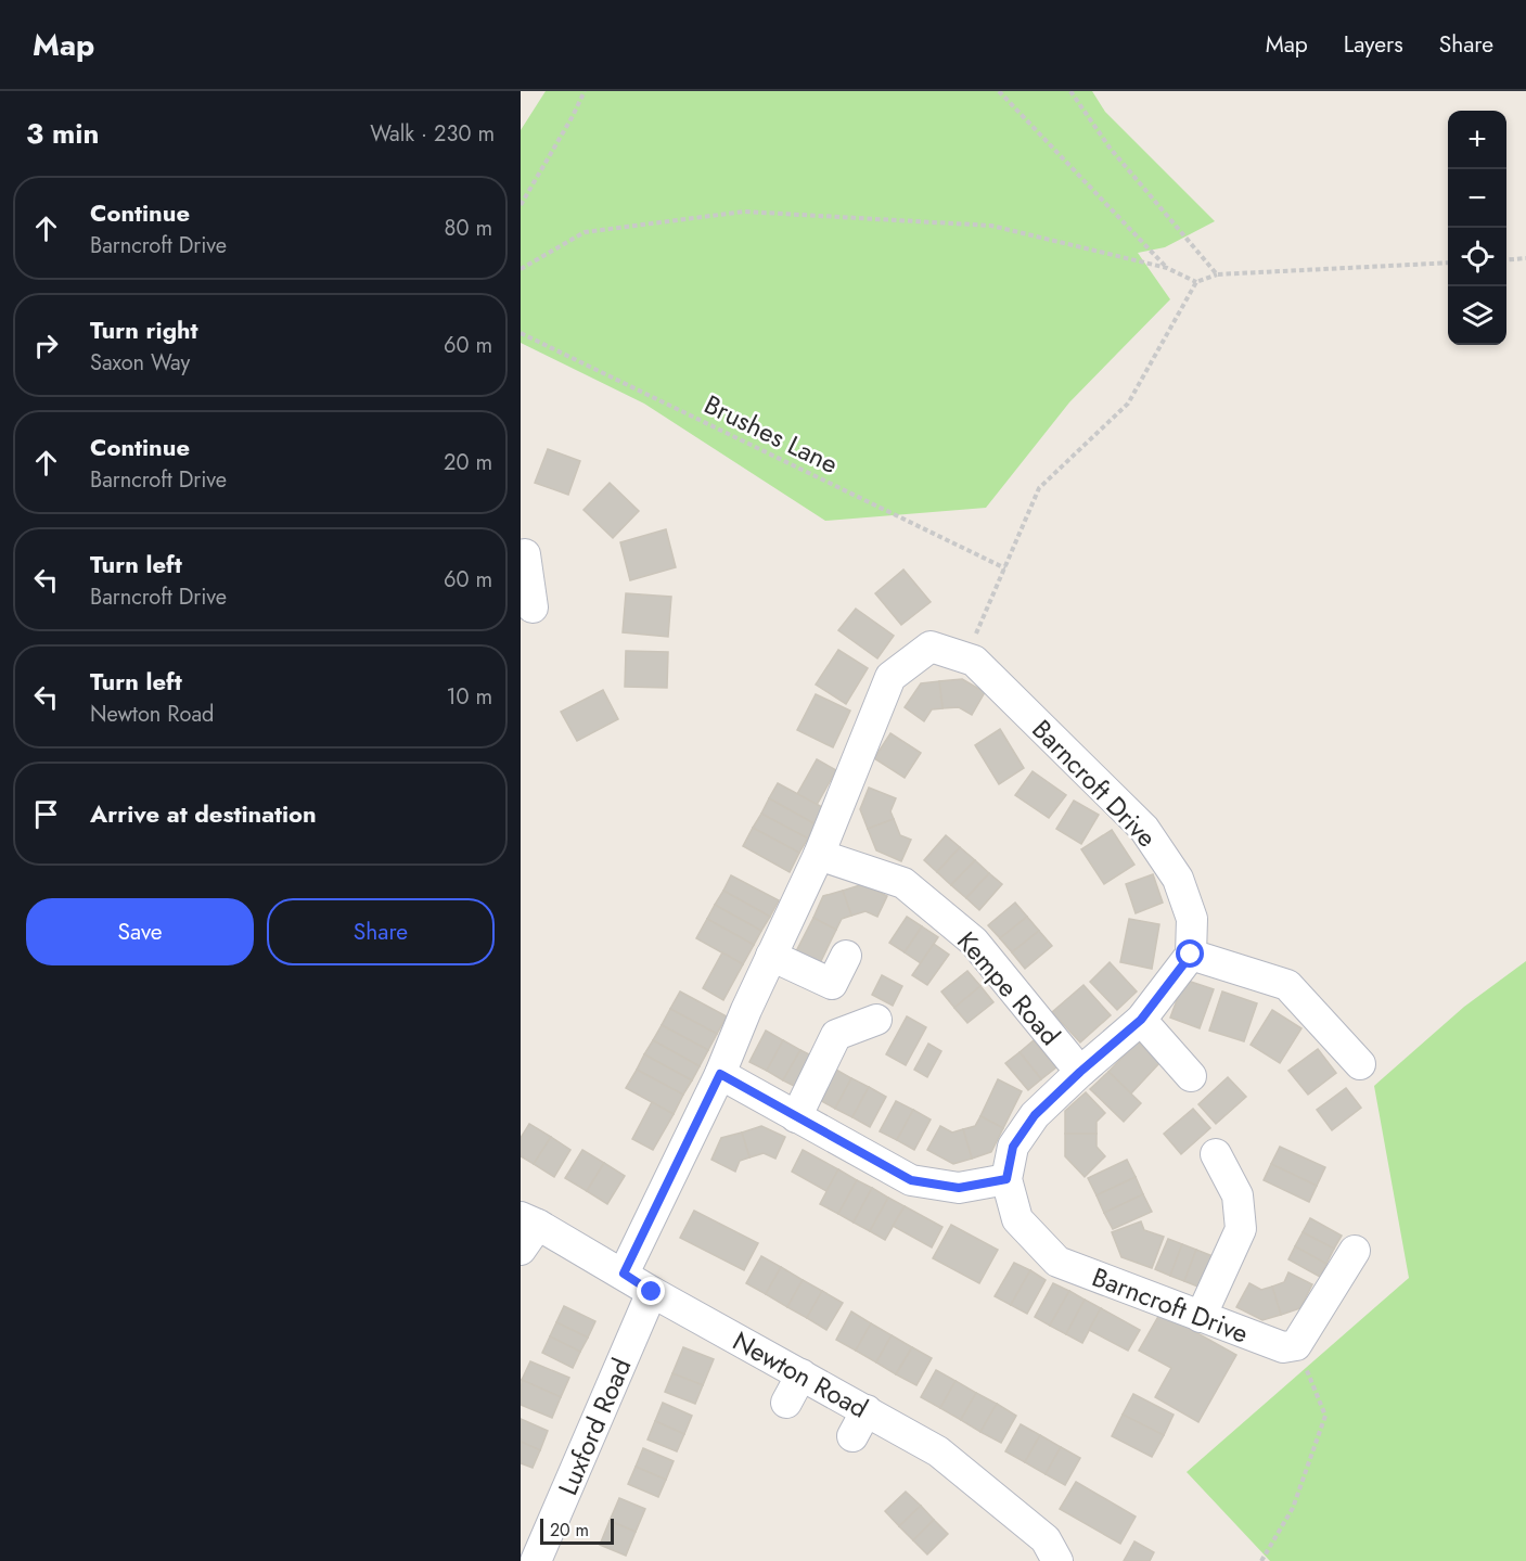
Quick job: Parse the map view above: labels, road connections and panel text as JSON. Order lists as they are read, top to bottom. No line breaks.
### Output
{"streets":{"street":["Barncroft Drive","Kempe Road","Newton Road","Luxford Road"],"path":["Brushes Lane"]},"crossings":[["Barncroft Drive","Kempe Road"],["Barncroft Drive","Newton Road"],["Newton Road","Luxford Road"]],"scale_bar":"20 m","page":{"header":"Map","nav":["Map","Layers","Share"],"heading":["3 min","Walk · 230 m"],"map_buttons":["+","−"],"list":[["Continue","Barncroft Drive","80 m"],["Turn right","Saxon Way","60 m"],["Continue","Barncroft Drive","20 m"],["Turn left","Barncroft Drive","60 m"],["Turn left","Newton Road","10 m"],"Arrive at destination"],"buttons":["Save","Share"],"scale":"20 m"}}
